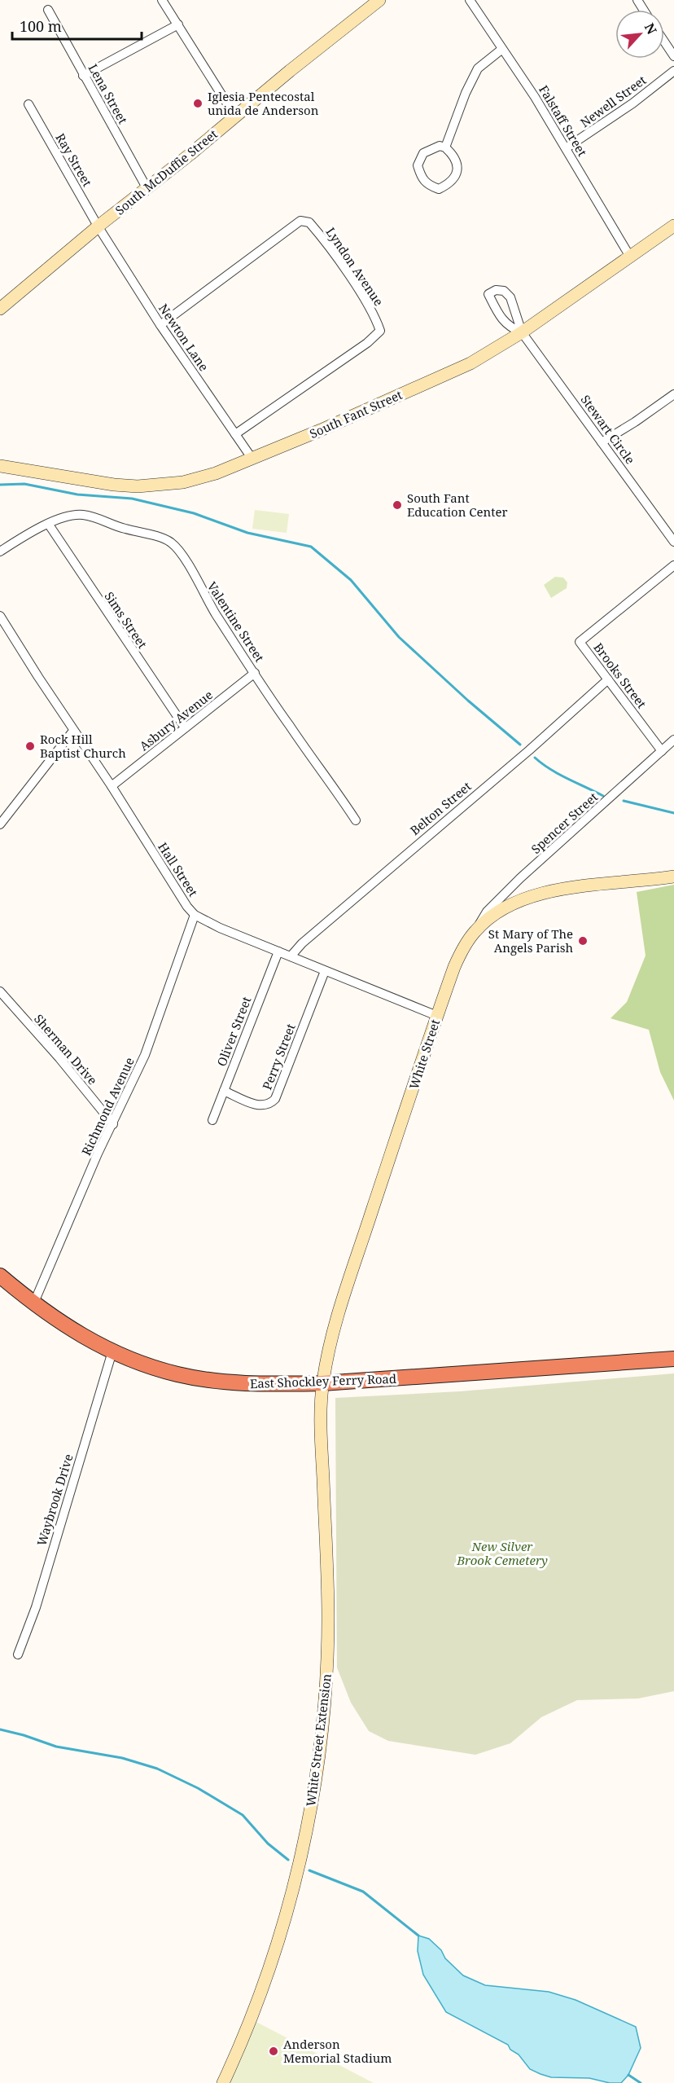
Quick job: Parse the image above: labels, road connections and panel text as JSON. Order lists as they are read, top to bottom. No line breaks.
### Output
{"streets":{"highway":["East Shockley Ferry Road"],"street":["Lena Street","Newell Street","Falstaff Street","Ray Street","South McDuffie Street","Lyndon Avenue","Newton Lane","South Fant Street","Stewart Circle","Sims Street","Valentine Street","Brooks Street","Asbury Avenue","Belton Street","Spencer Street","Hall Street","Oliver Street","Sherman Drive","White Street","Perry Street","Richmond Avenue","Waybrook Drive","White Street Extension"]},"crossings":[["Lena Street","South McDuffie Street"],["Newell Street","Falstaff Street"],["Falstaff Street","South Fant Street"],["Ray Street","South McDuffie Street"],["Ray Street","Newton Lane"],["South McDuffie Street","Newton Lane"],["Lyndon Avenue","Newton Lane"],["Newton Lane","South Fant Street"],["South Fant Street","Stewart Circle"],["Sims Street","Valentine Street"],["Sims Street","Asbury Avenue"],["Valentine Street","Asbury Avenue"],["Brooks Street","Belton Street"],["Brooks Street","Spencer Street"],["Asbury Avenue","Hall Street"],["Belton Street","Hall Street"],["Spencer Street","White Street"],["Hall Street","Oliver Street"],["Hall Street","White Street"],["Hall Street","Perry Street"],["Hall Street","Richmond Avenue"],["Oliver Street","Perry Street"],["Sherman Drive","Richmond Avenue"],["White Street","East Shockley Ferry Road"],["White Street","White Street Extension"],["Richmond Avenue","East Shockley Ferry Road"],["East Shockley Ferry Road","Waybrook Drive"],["East Shockley Ferry Road","White Street Extension"]],"parks":["New Silver Brook Cemetery"],"places":["Iglesia Pentecostal unida de Anderson","South Fant Education Center","Rock Hill Baptist Church","St Mary of The Angels Parish","Anderson Memorial Stadium"],"scale_bar":"100 m","north":"top right"}
